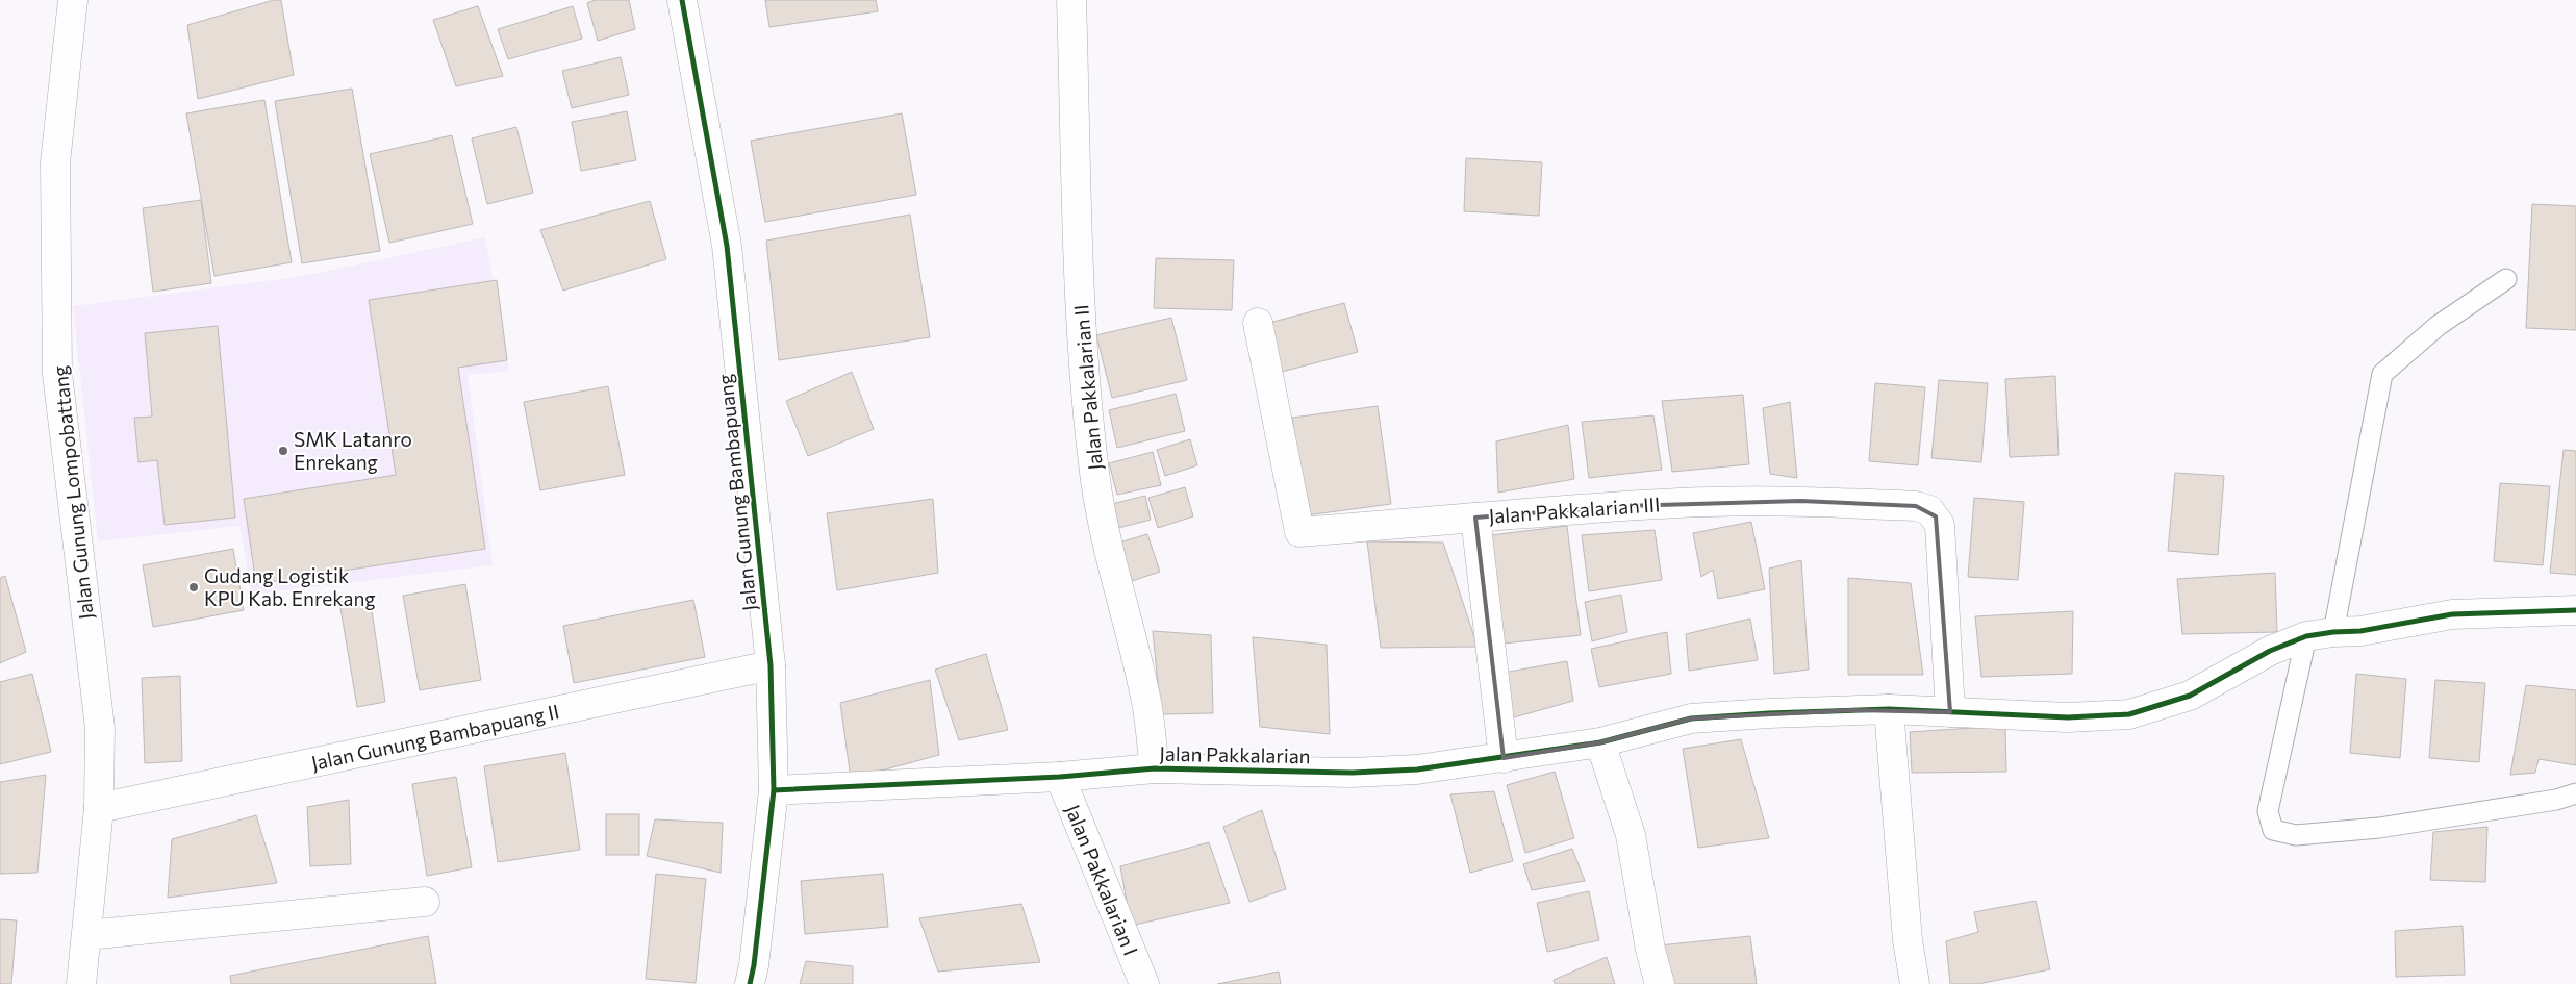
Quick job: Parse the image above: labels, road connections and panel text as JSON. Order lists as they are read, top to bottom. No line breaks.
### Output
{"streets":{"street":["Jalan Pakkalarian II","Jalan Gunung Lompobattang","Jalan Gunung Bambapuang","Jalan Pakkalarian III","Jalan Gunung Bambapuang II","Jalan Pakkalarian","Jalan Pakkalarian I"]},"crossings":[["Jalan Pakkalarian II","Jalan Pakkalarian"],["Jalan Gunung Lompobattang","Jalan Gunung Bambapuang II"],["Jalan Gunung Bambapuang","Jalan Gunung Bambapuang II"],["Jalan Gunung Bambapuang","Jalan Pakkalarian"],["Jalan Pakkalarian III","Jalan Pakkalarian"],["Jalan Pakkalarian","Jalan Pakkalarian I"]],"places":["SMK Latanro Enrekang","Gudang Logistik KPU Kab. Enrekang"]}
